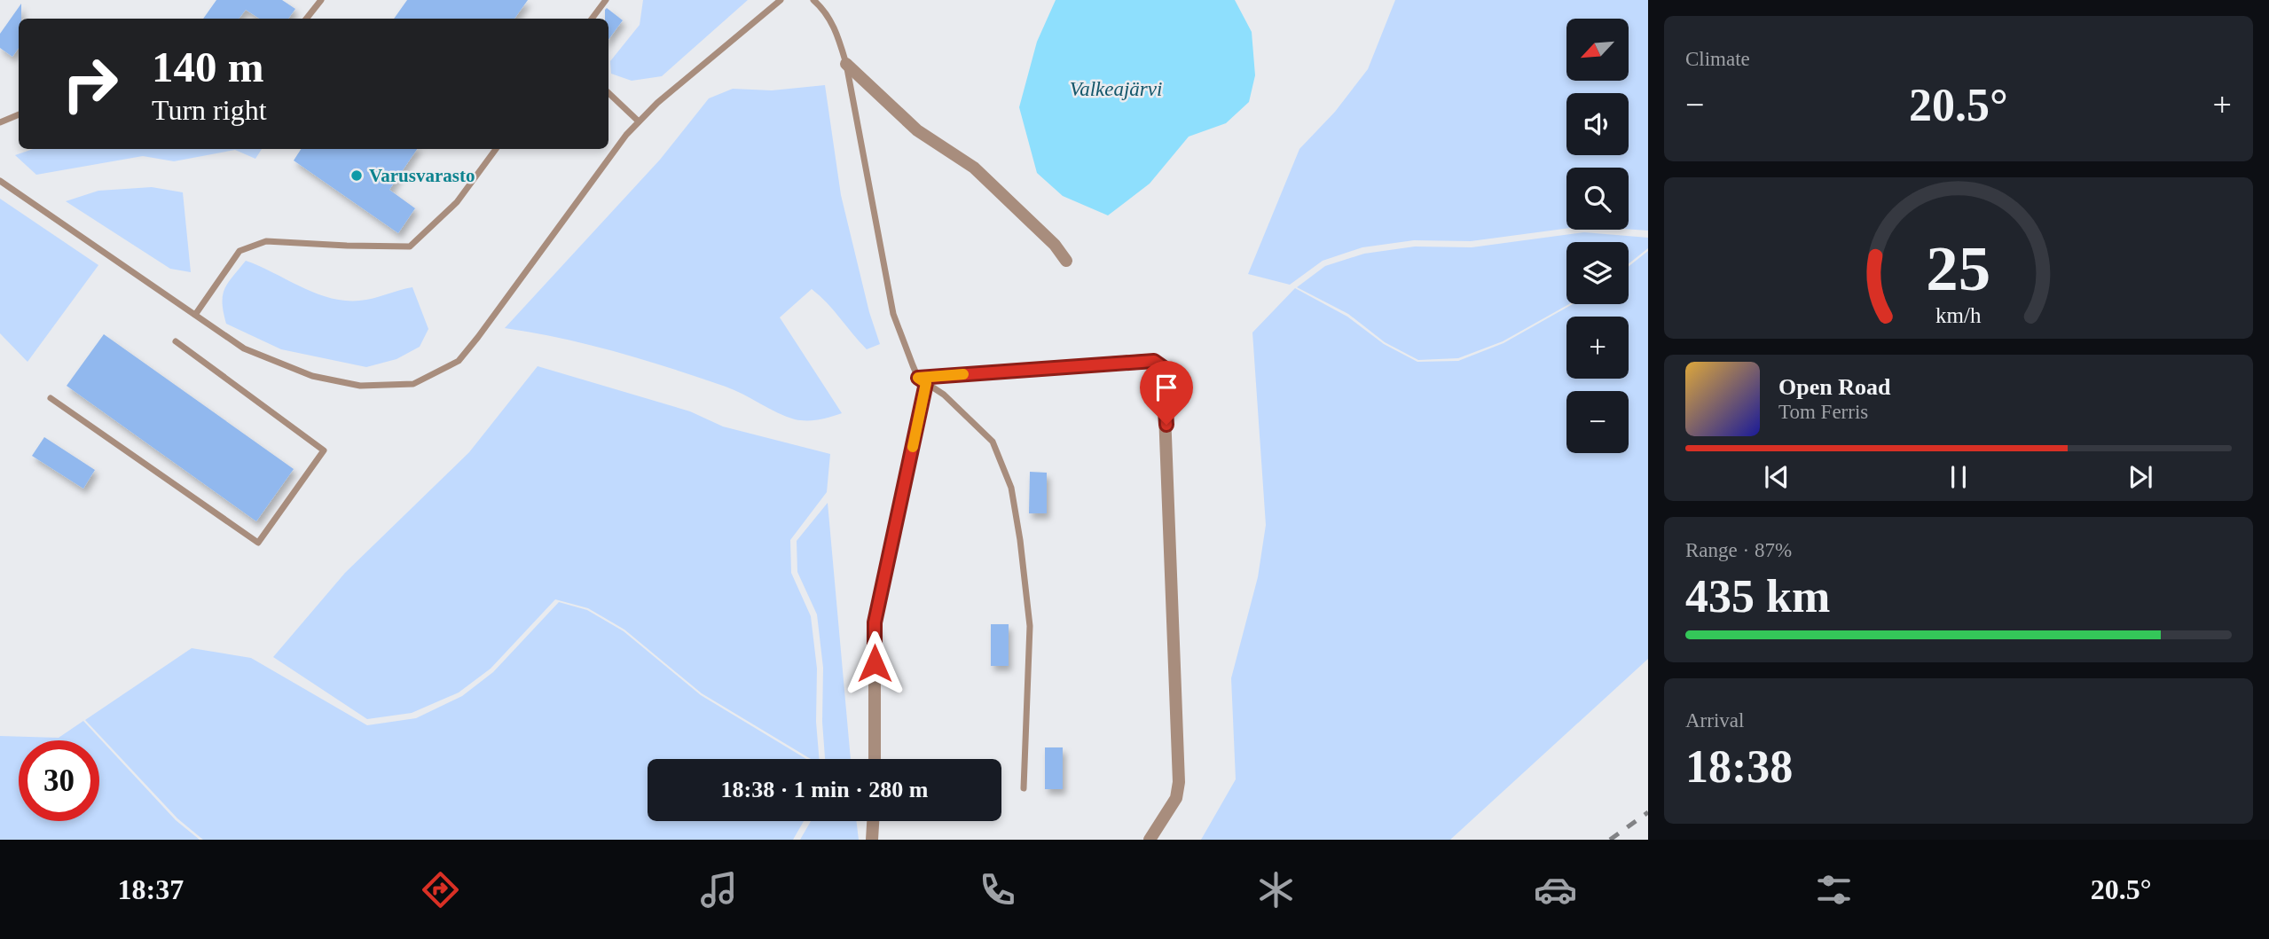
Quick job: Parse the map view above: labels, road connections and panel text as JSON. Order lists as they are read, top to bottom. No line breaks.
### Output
{"water":["Valkeajärvi"],"places":["Varusvarasto"],"north":"bottom left","page":{"tile":["Climate",["Range · 87%","435 km"],["Arrival","18:38"]],"map_buttons":["+","−"],"turn":["140 m","Turn right"],"heat":["−","20.5°","+"],"song":["Open Road","Tom Ferris"],"limit":"30","trip":"18:38 · 1 min · 280 m","tabs":["18:37","20.5°"],"gauge":["25","km/h"]}}
